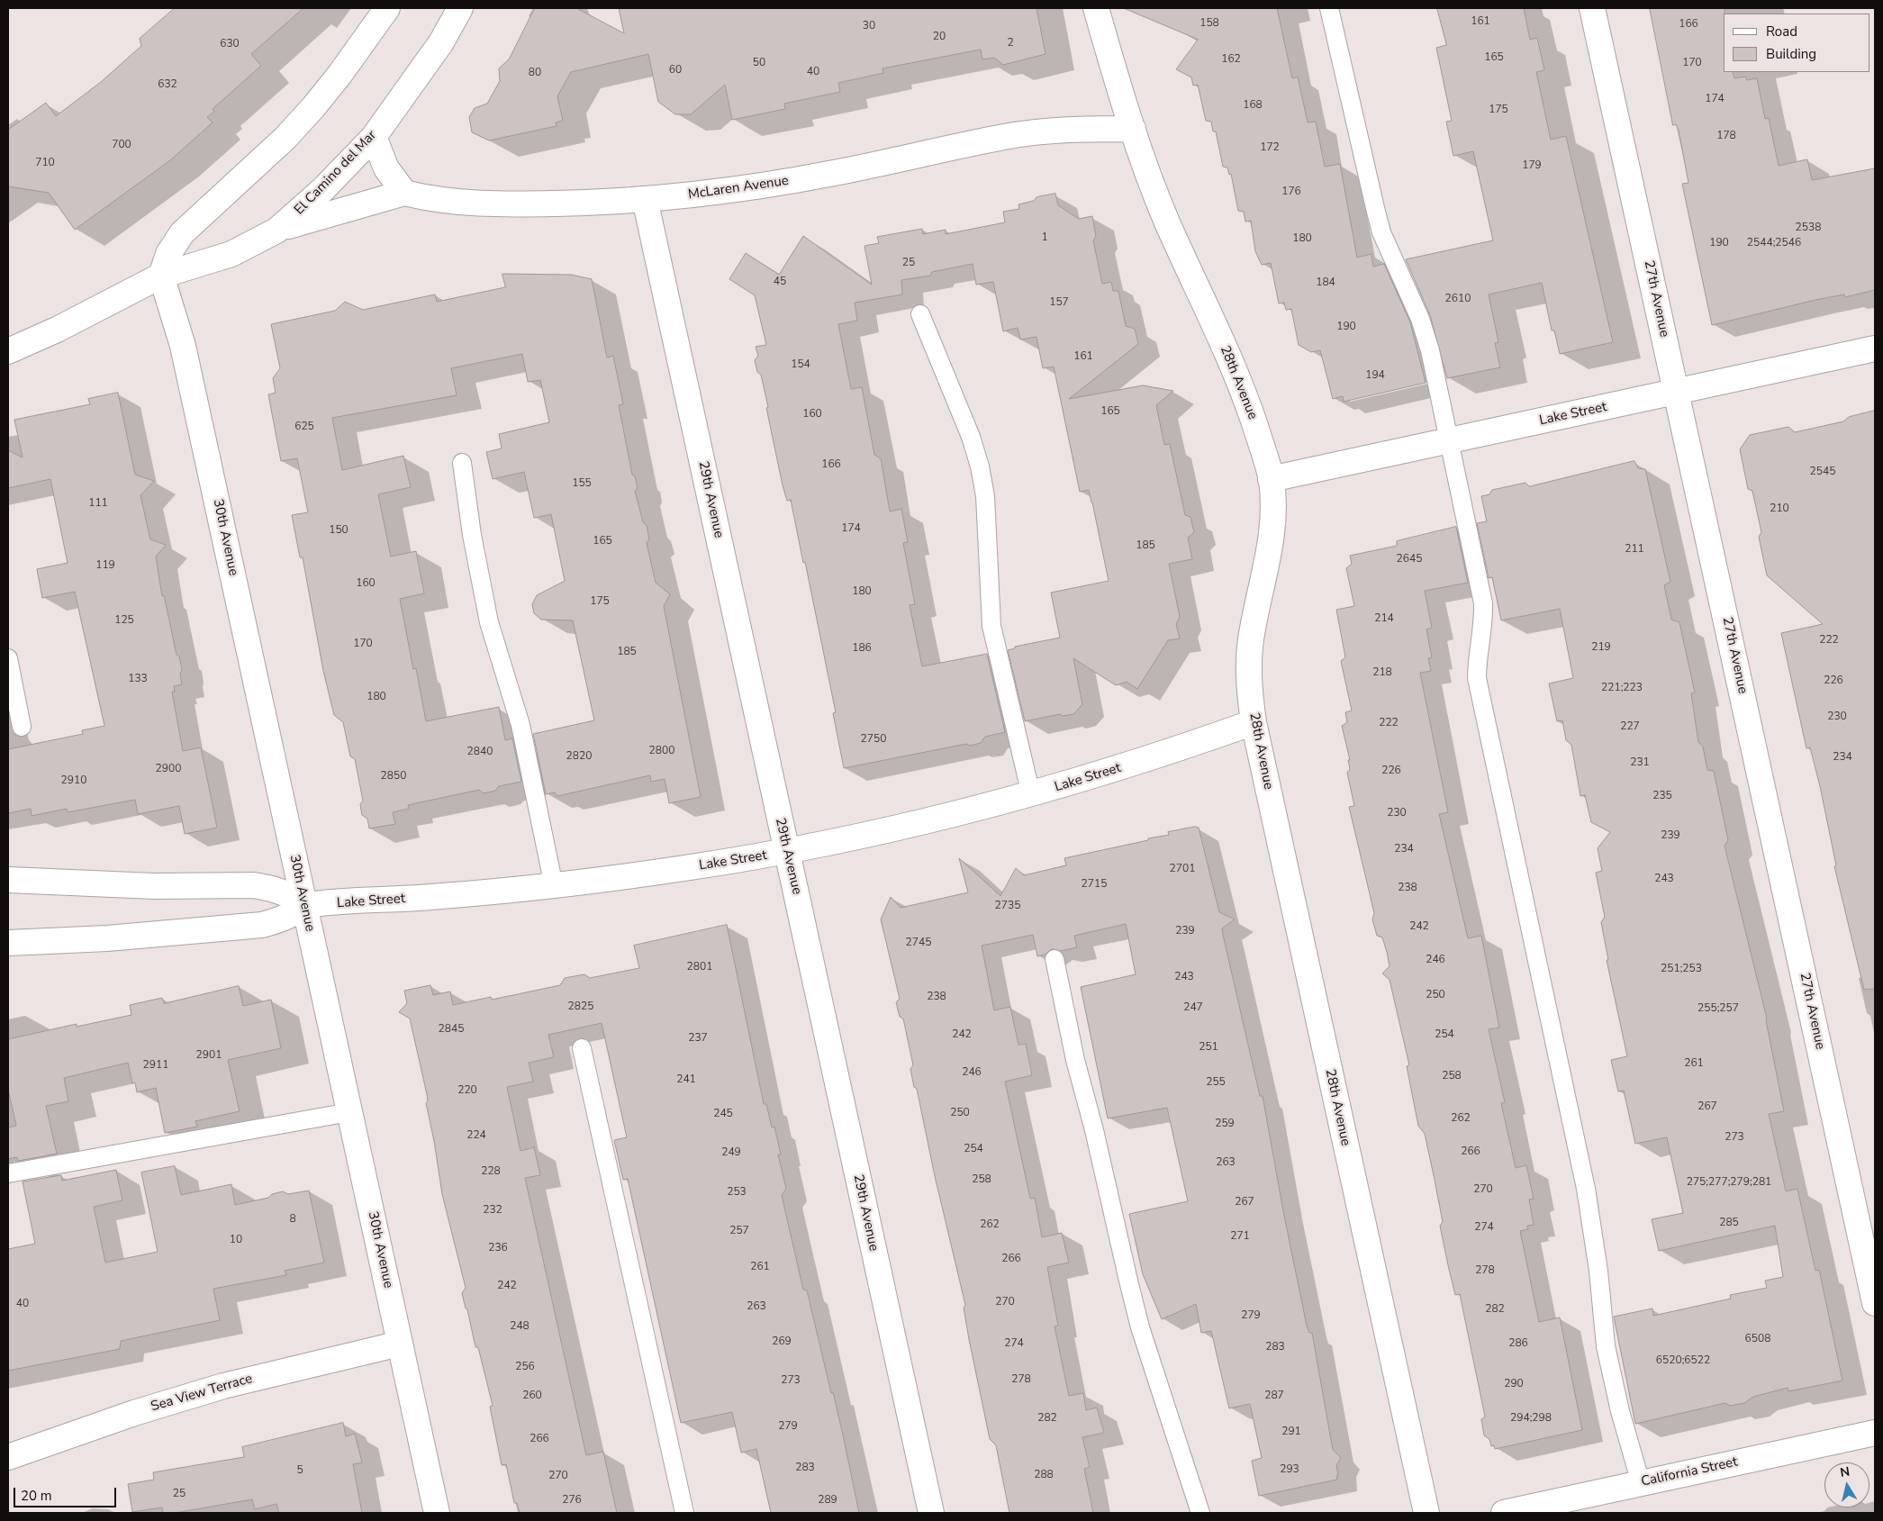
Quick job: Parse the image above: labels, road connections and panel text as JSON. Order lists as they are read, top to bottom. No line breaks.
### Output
{"streets":{"street":["El Camino del Mar","McLaren Avenue","27th Avenue","28th Avenue","Lake Street","29th Avenue","30th Avenue","Sea View Terrace","California Street"]},"crossings":[["El Camino del Mar","30th Avenue"],["McLaren Avenue","28th Avenue"],["McLaren Avenue","29th Avenue"],["27th Avenue","Lake Street"],["28th Avenue","Lake Street"],["Lake Street","29th Avenue"],["Lake Street","30th Avenue"],["30th Avenue","Sea View Terrace"]],"house_numbers":["161","158","166","30","20","2","630","165","162","50","170","60","40","80","632","174","168","175","178","700","172","710","179","176","2538","1","180","190","2544;2546","25","45","184","2610","157","190","161","154","194","165","160","625","166","2545","155","111","210","174","150","165","185","211","2645","119","160","180","175","214","125","222","170","219","186","185","218","133","226","221;223","180","230","222","227","2750","2800","2840","2820","234","231","2900","226","2850","2910","235","230","239","234","2701","243","2715","238","2735","242","239","2745","246","2801","251;253","243","250","238","2825","247","255;257","2845","242","254","237","251","2901","261","2911","246","258","241","255","220","267","250","245","262","259","224","273","254","266","249","263","228","258","275;277;279;281","270","253","267","232","8","285","262","274","257","271","10","236","266","261","278","242","270","40","263","282","279","248","6508","269","274","286","283","6520;6522","256","278","273","290","260","287","282","294;298","279","291","266","283","293","5","288","270","25","276","289"],"legend":["Road","Building"],"scale_bar":"20 m","north":"top"}
